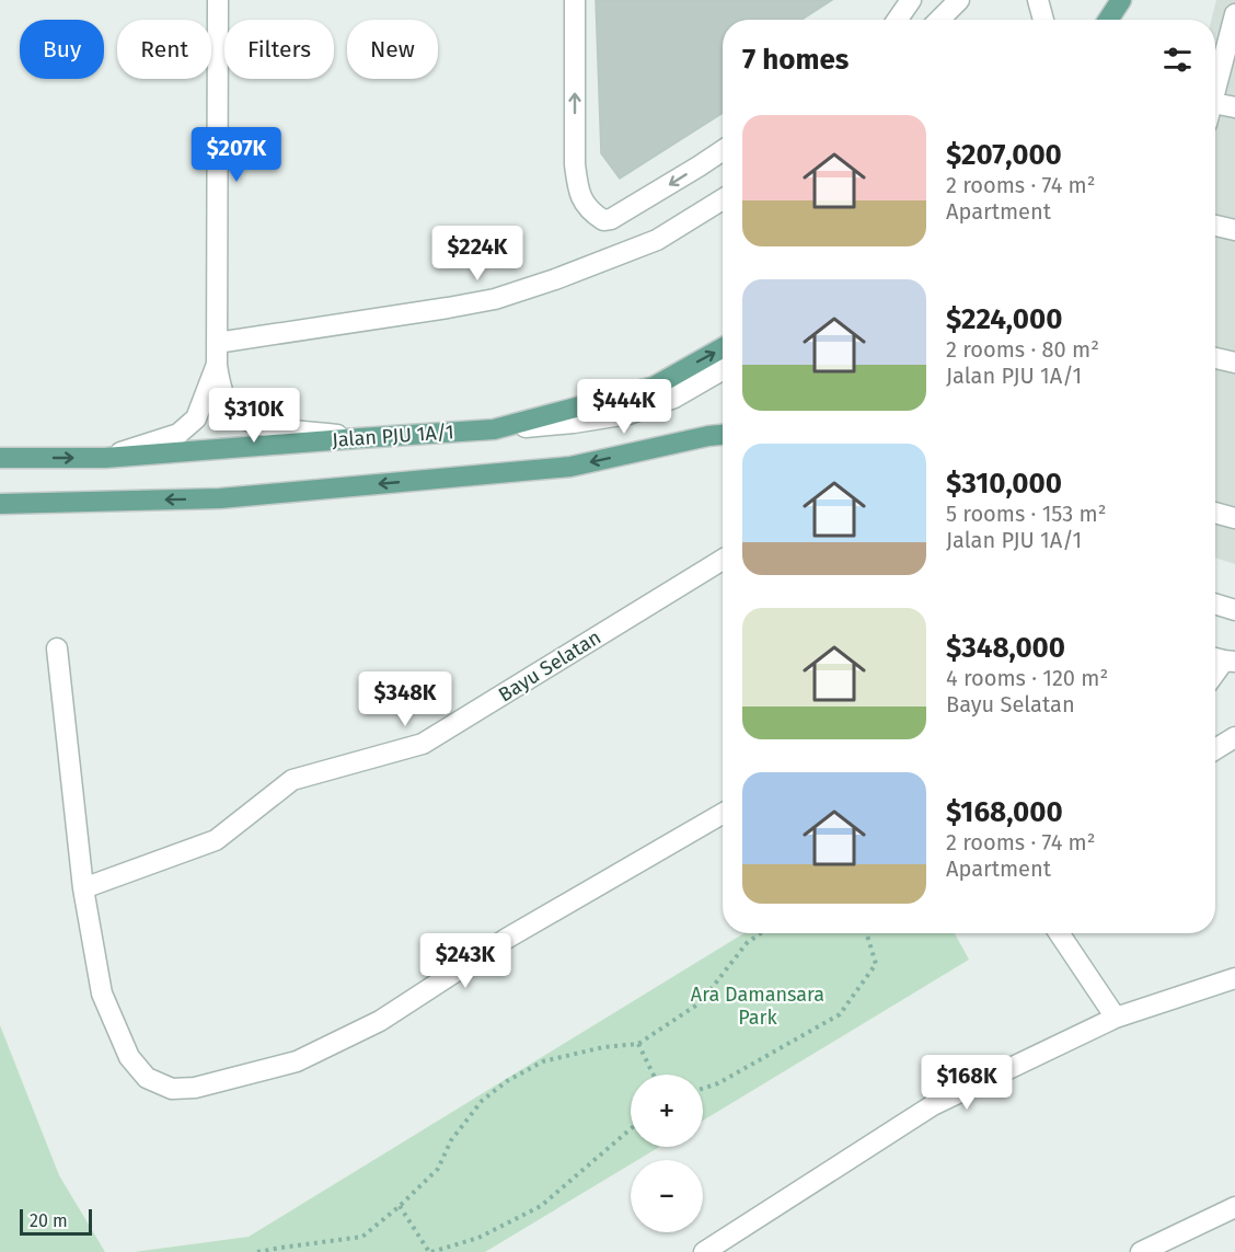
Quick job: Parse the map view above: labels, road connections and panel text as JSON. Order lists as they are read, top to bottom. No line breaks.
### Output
{"streets":{"main road":["Jalan PJU 1A/1"],"street":["Bayu Selatan"]},"parks":["Ara Damansara Park"],"scale_bar":"20 m","page":{"chip":["Buy","Rent","Filters","New"],"heading":"7 homes","list":[{"name":"$207,000","note":"2 rooms · 74 m² · Apartment"},{"name":"$224,000","note":"2 rooms · 80 m² · Jalan PJU 1A/1"},{"name":"$310,000","note":"5 rooms · 153 m² · Jalan PJU 1A/1"},{"name":"$348,000","note":"4 rooms · 120 m² · Bayu Selatan"},{"name":"$168,000","note":"2 rooms · 74 m² · Apartment"}],"price":["$207K","$224K","$444K","$310K","$348K","$243K","$168K"],"map_buttons":["+","−"],"scale":"20 m"}}
